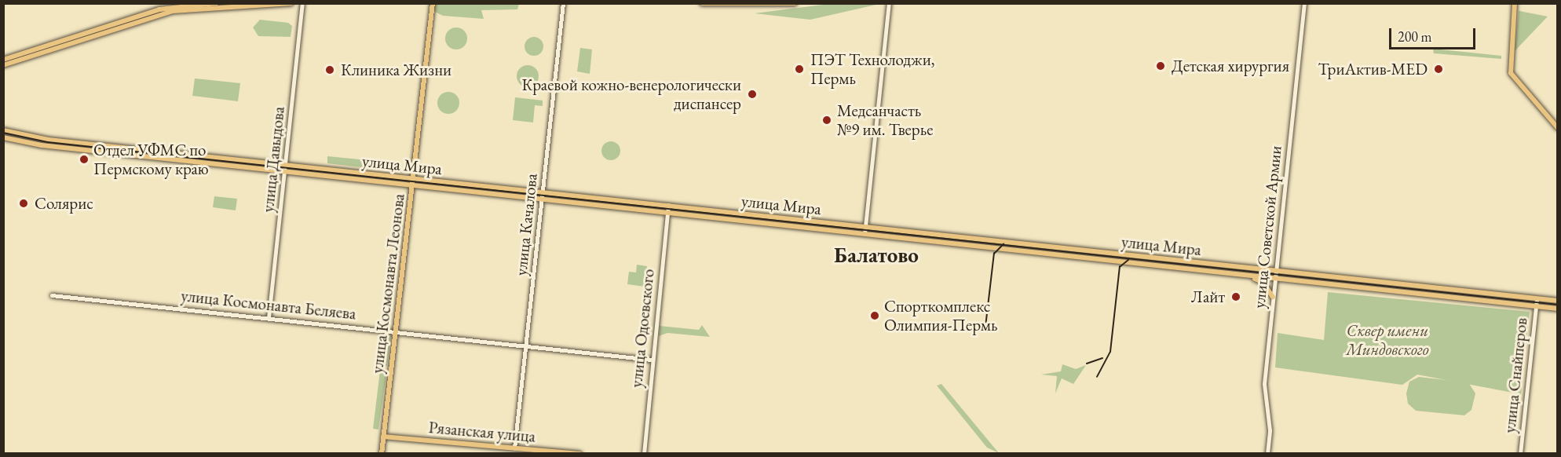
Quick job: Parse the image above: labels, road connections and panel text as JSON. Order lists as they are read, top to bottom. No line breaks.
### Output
{"streets":{"main road":["улица Мира","улица Космонавта Леонова","Рязанская улица"],"street":["улица Давыдова","улица Качалова","улица Советской Армии","улица Космонавта Беляева","улица Одоевского","улица Снайперов"]},"crossings":[["улица Давыдова","улица Мира"],["улица Давыдова","улица Космонавта Беляева"],["улица Мира","улица Качалова"],["улица Мира","улица Советской Армии"],["улица Мира","улица Космонавта Леонова"],["улица Мира","улица Одоевского"],["улица Мира","улица Снайперов"],["улица Качалова","улица Космонавта Беляева"],["улица Качалова","Рязанская улица"],["улица Космонавта Леонова","улица Космонавта Беляева"],["улица Космонавта Леонова","Рязанская улица"],["улица Космонавта Беляева","улица Одоевского"]],"districts":["Балатово"],"parks":["Сквер имени Миндовского"],"places":["Детская хирургия","ПЭТ Технолоджи, Пермь","ТриАктив-MED","Клиника Жизни","Краевой кожно-венерологически диспансер","Медсанчасть №9 им. Тверье","Отдел УФМС по Пермскому краю","Солярис","Лайт","Спорткомплекс Олимпия-Пермь"],"scale_bar":"200 m"}
